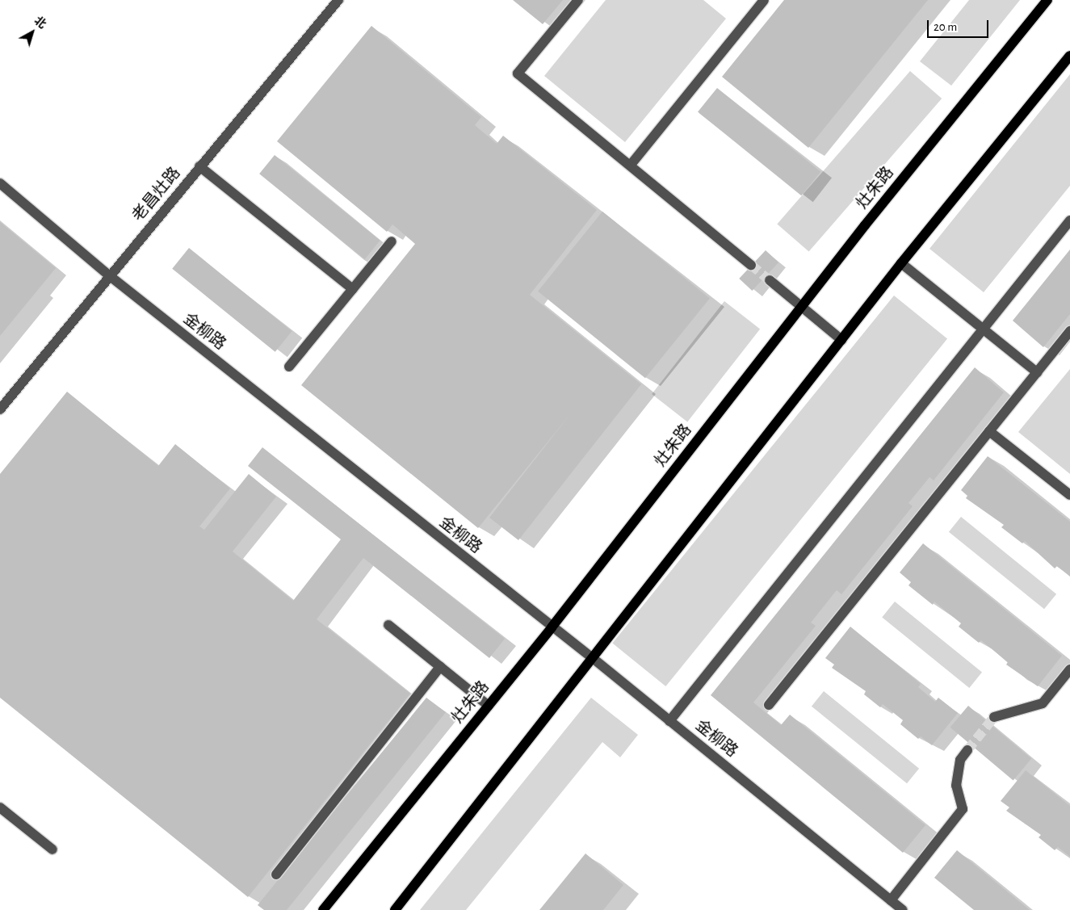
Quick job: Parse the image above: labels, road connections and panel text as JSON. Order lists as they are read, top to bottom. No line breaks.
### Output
{"streets":{"main road":["灶朱路"],"street":["老昌灶路","金柳路"]},"crossings":[["灶朱路","金柳路"],["老昌灶路","金柳路"]],"scale_bar":"20 m","north":"top right"}
